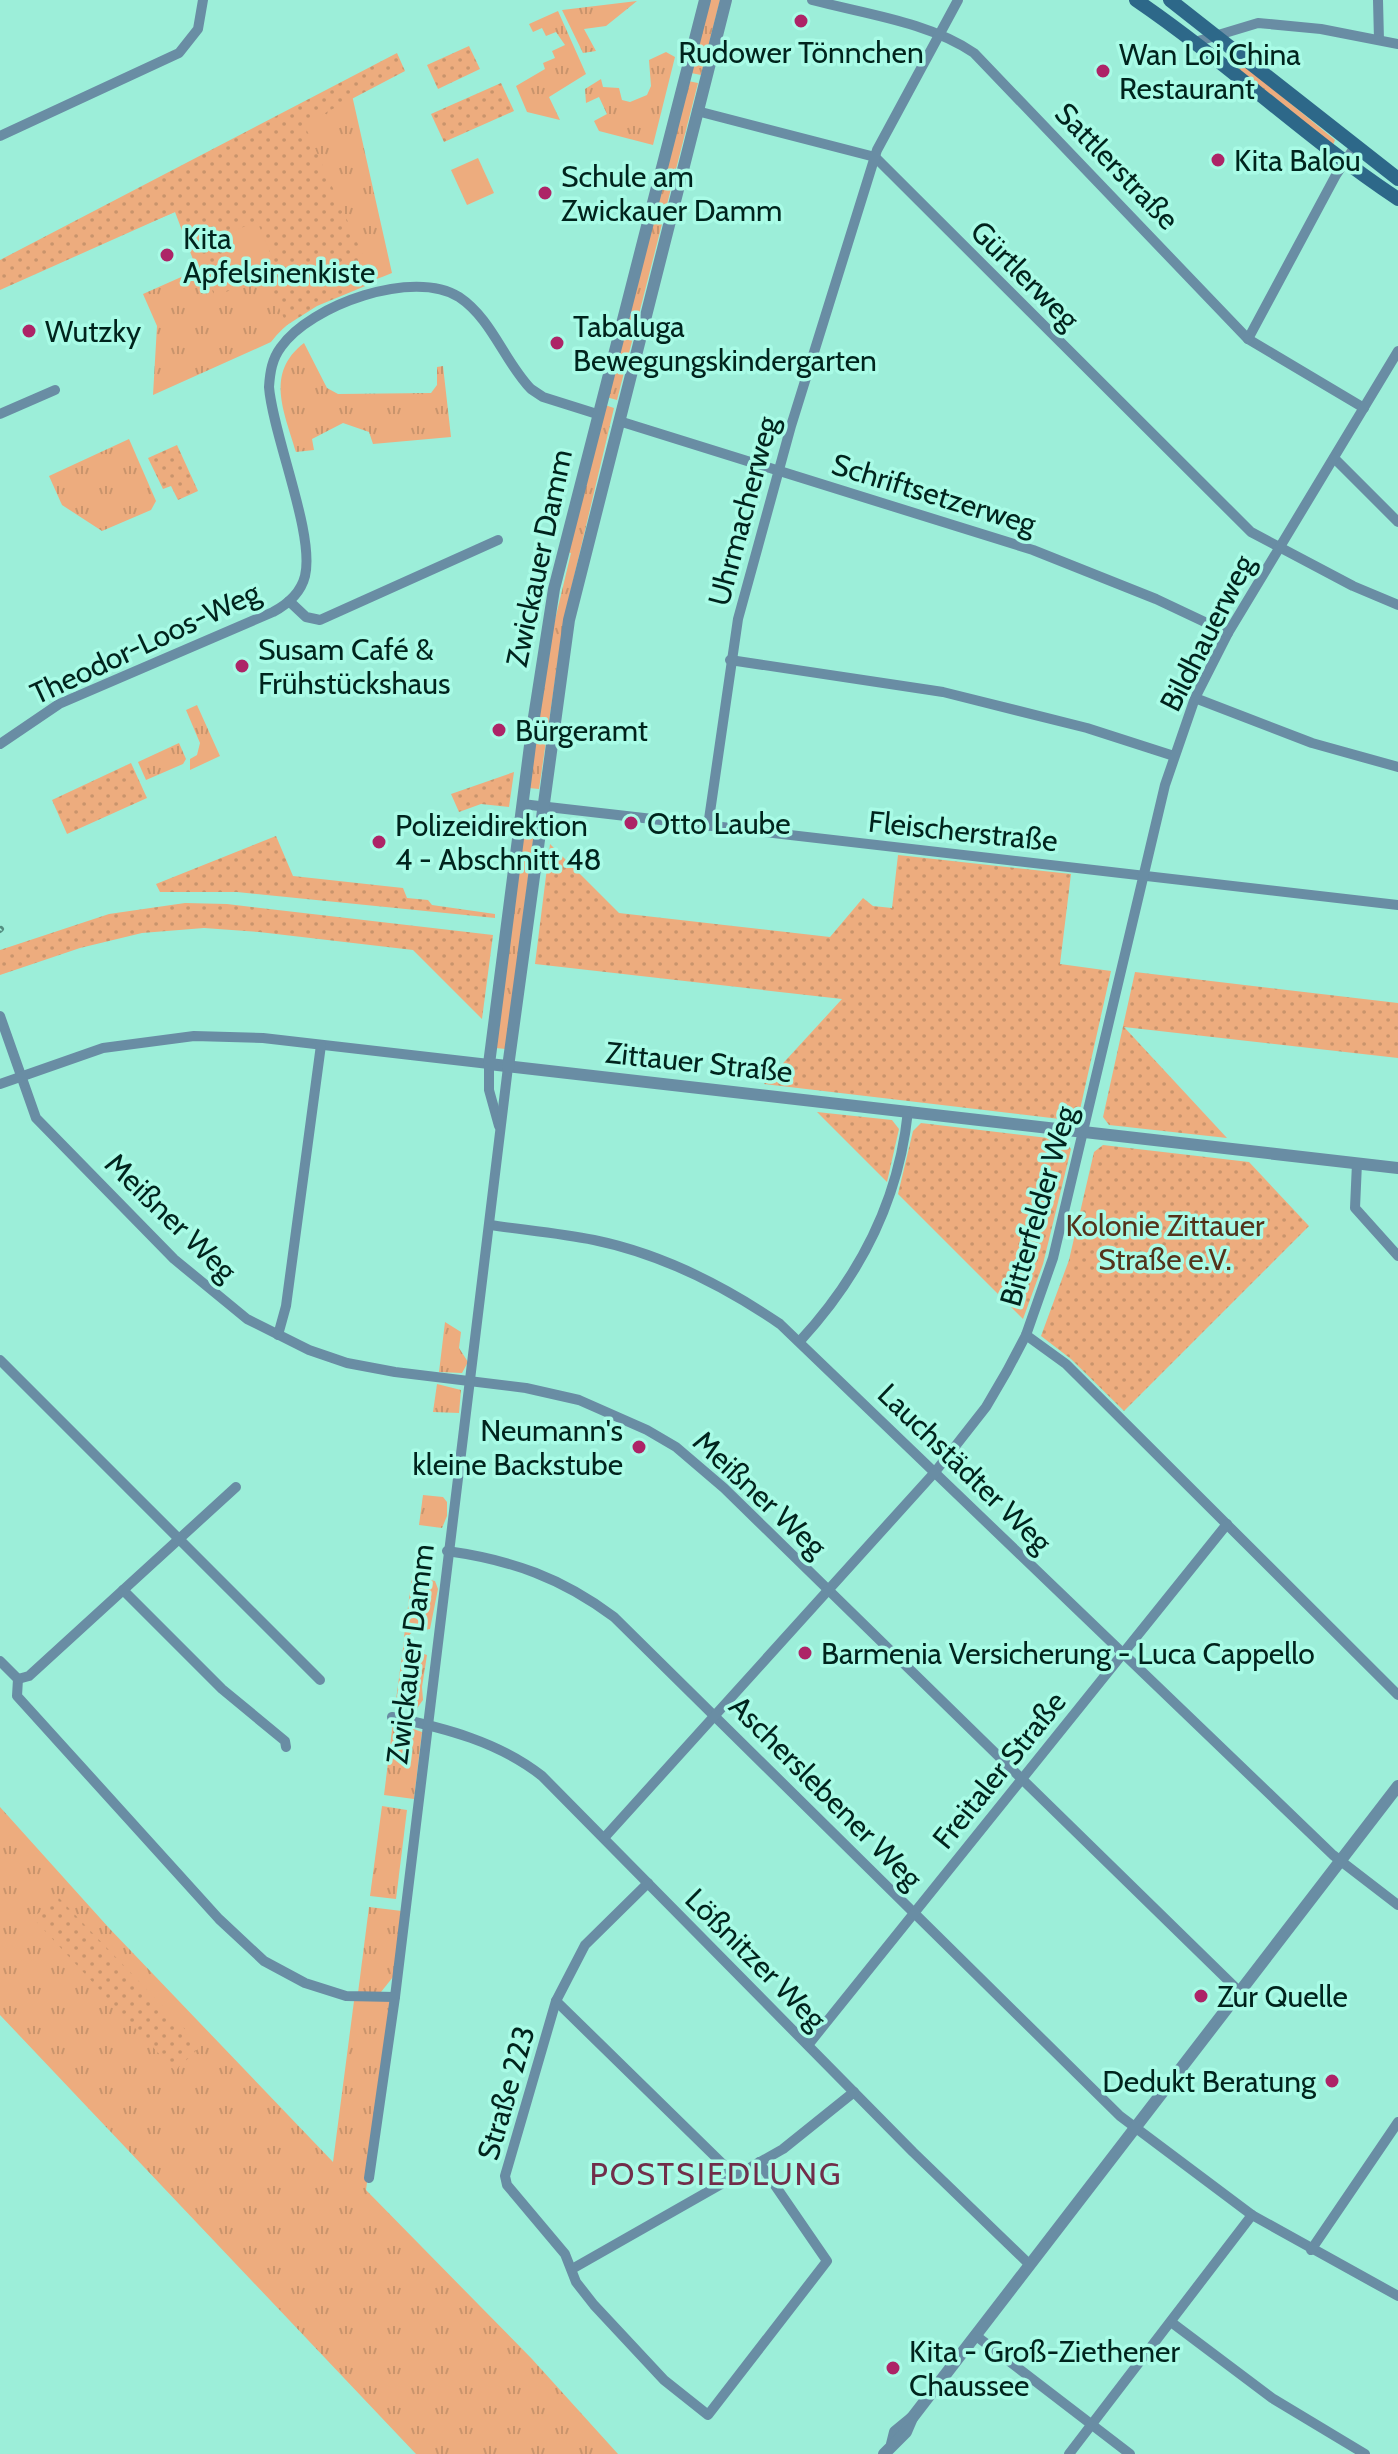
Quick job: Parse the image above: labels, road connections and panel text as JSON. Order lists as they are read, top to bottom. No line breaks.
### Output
{"streets":{"street":["Sattlerstraße","Gürtlerweg","Schriftsetzerweg","Uhrmacherweg","Zwickauer Damm","Bildhauerweg","Theodor-Loos-Weg","Fleischerstraße","Zittauer Straße","Bitterfelder Weg","Meißner Weg","Lauchstädter Weg","Freitaler Straße","Ascherslebener Weg","Lößnitzer Weg","Straße 223"]},"crossings":[["Sattlerstraße","Uhrmacherweg"],["Sattlerstraße","Bildhauerweg"],["Gürtlerweg","Uhrmacherweg"],["Gürtlerweg","Bildhauerweg"],["Schriftsetzerweg","Uhrmacherweg"],["Schriftsetzerweg","Zwickauer Damm"],["Schriftsetzerweg","Bildhauerweg"],["Uhrmacherweg","Fleischerstraße"],["Zwickauer Damm","Theodor-Loos-Weg"],["Zwickauer Damm","Fleischerstraße"],["Zwickauer Damm","Zittauer Straße"],["Zwickauer Damm","Meißner Weg"],["Zwickauer Damm","Lauchstädter Weg"],["Zwickauer Damm","Ascherslebener Weg"],["Zwickauer Damm","Lößnitzer Weg"],["Bildhauerweg","Fleischerstraße"],["Bildhauerweg","Bitterfelder Weg"],["Zittauer Straße","Bitterfelder Weg"],["Zittauer Straße","Meißner Weg"],["Bitterfelder Weg","Meißner Weg"],["Bitterfelder Weg","Lauchstädter Weg"],["Bitterfelder Weg","Ascherslebener Weg"],["Bitterfelder Weg","Lößnitzer Weg"],["Meißner Weg","Freitaler Straße"],["Lauchstädter Weg","Freitaler Straße"],["Freitaler Straße","Ascherslebener Weg"],["Freitaler Straße","Lößnitzer Weg"],["Lößnitzer Weg","Straße 223"]],"districts":["POSTSIEDLUNG"],"parks":["Kolonie Zittauer Straße e.V."],"places":["Rudower Tönnchen","Wan Loi China Restaurant","Kita Balou","Schule am Zwickauer Damm","Kita Apfelsinenkiste","Wutzky","Tabaluga Bewegungskindergarten","Susam Café & Frühstückshaus","Bürgeramt","Otto Laube","Polizeidirektion 4 - Abschnitt 48","Neumann's kleine Backstube","Barmenia Versicherung - Luca Cappello","Zur Quelle","Dedukt Beratung","Kita - Groß-Ziethener Chaussee"]}
